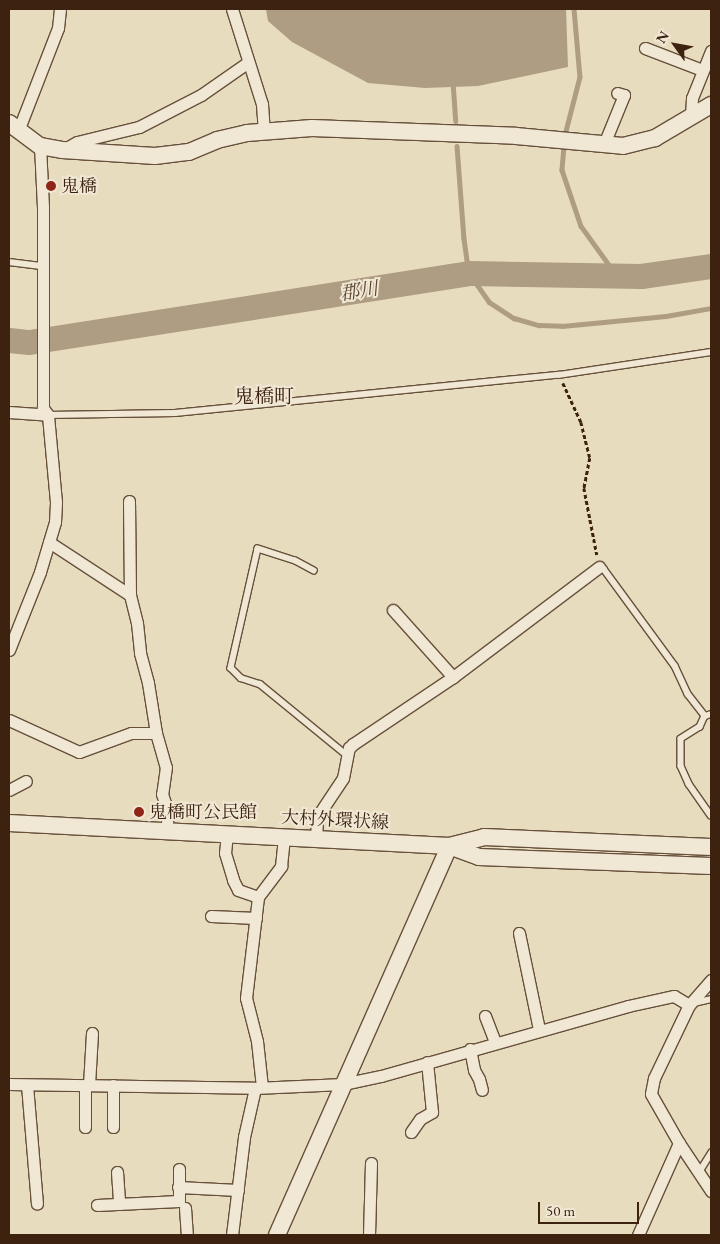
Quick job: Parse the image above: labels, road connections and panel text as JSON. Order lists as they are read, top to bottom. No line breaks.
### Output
{"streets":{"street":["大村外環状線"]},"districts":["鬼橋町"],"water":["郡川"],"places":["鬼橋","鬼橋町公民館"],"scale_bar":"50 m","north":"top left"}
